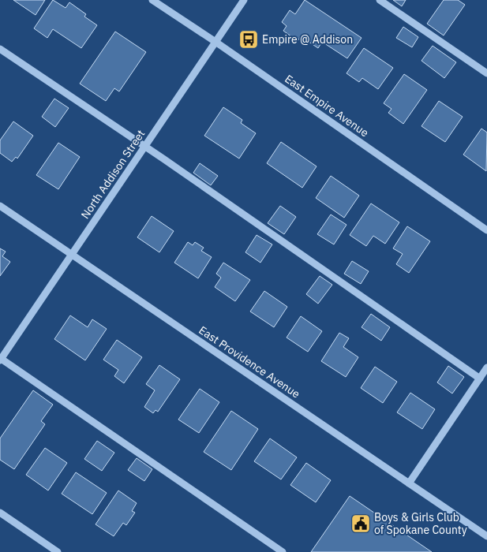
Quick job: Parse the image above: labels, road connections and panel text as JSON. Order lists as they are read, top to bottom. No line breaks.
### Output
{"streets":{"street":["East Empire Avenue","North Addison Street","East Providence Avenue"]},"crossings":[["East Empire Avenue","North Addison Street"],["North Addison Street","East Providence Avenue"]],"places":{"bus stop":["Empire @ Addison"],"public building":["Boys & Girls Club of Spokane County"]}}
